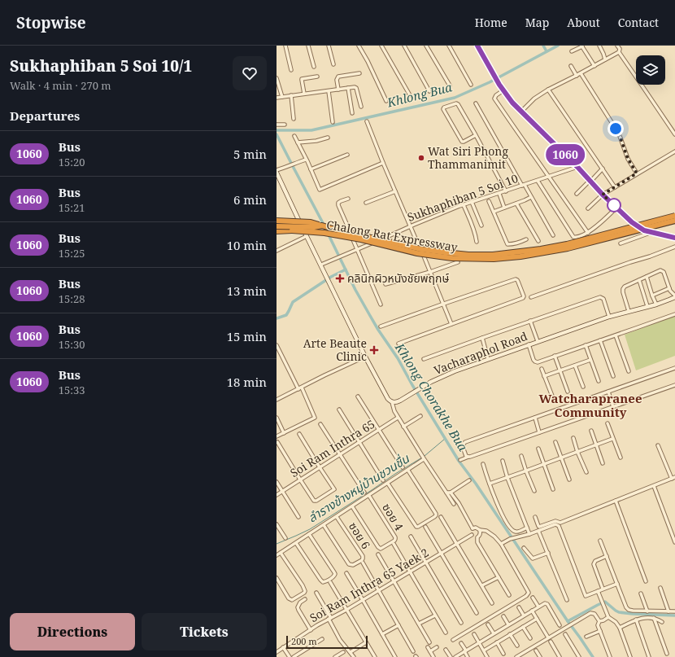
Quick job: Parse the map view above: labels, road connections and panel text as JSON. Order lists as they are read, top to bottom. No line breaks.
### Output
{"streets":{"highway":["Chalong Rat Expressway"],"main road":["Vacharaphol Road"],"street":["Sukhaphiban 5 Soi 10","Soi Ram Inthra 65","ซอย 4","ซอย 6","Soi Ram Inthra 65 Yaek 2"]},"districts":["Watcharapranee Community"],"water":["Khlong Bua","Khlong Chorakhe Bua","ลำรางข้างหมู่บ้านชวนชื่น"],"places":{"other":["Wat Siri Phong Thammanimit"],"health":["คลินิกผิวหนังชัยพฤกษ์","Arte Beaute Clinic"]},"lines":["bus line 1060"],"scale_bar":"200 m","page":{"header":"Stopwise","nav":["Home","Map","About","Contact"],"heading":[["Sukhaphiban 5 Soi 10/1","Walk · 4 min · 270 m"],"Departures"],"on_map":"1060","list":[{"mark":"1060","name":"Bus","note":"15:20","value":"5 min"},{"mark":"1060","name":"Bus","note":"15:21","value":"6 min"},{"mark":"1060","name":"Bus","note":"15:25","value":"10 min"},{"mark":"1060","name":"Bus","note":"15:28","value":"13 min"},{"mark":"1060","name":"Bus","note":"15:30","value":"15 min"},{"mark":"1060","name":"Bus","note":"15:33","value":"18 min"}],"buttons":["Directions","Tickets"],"scale":"200 m"}}
